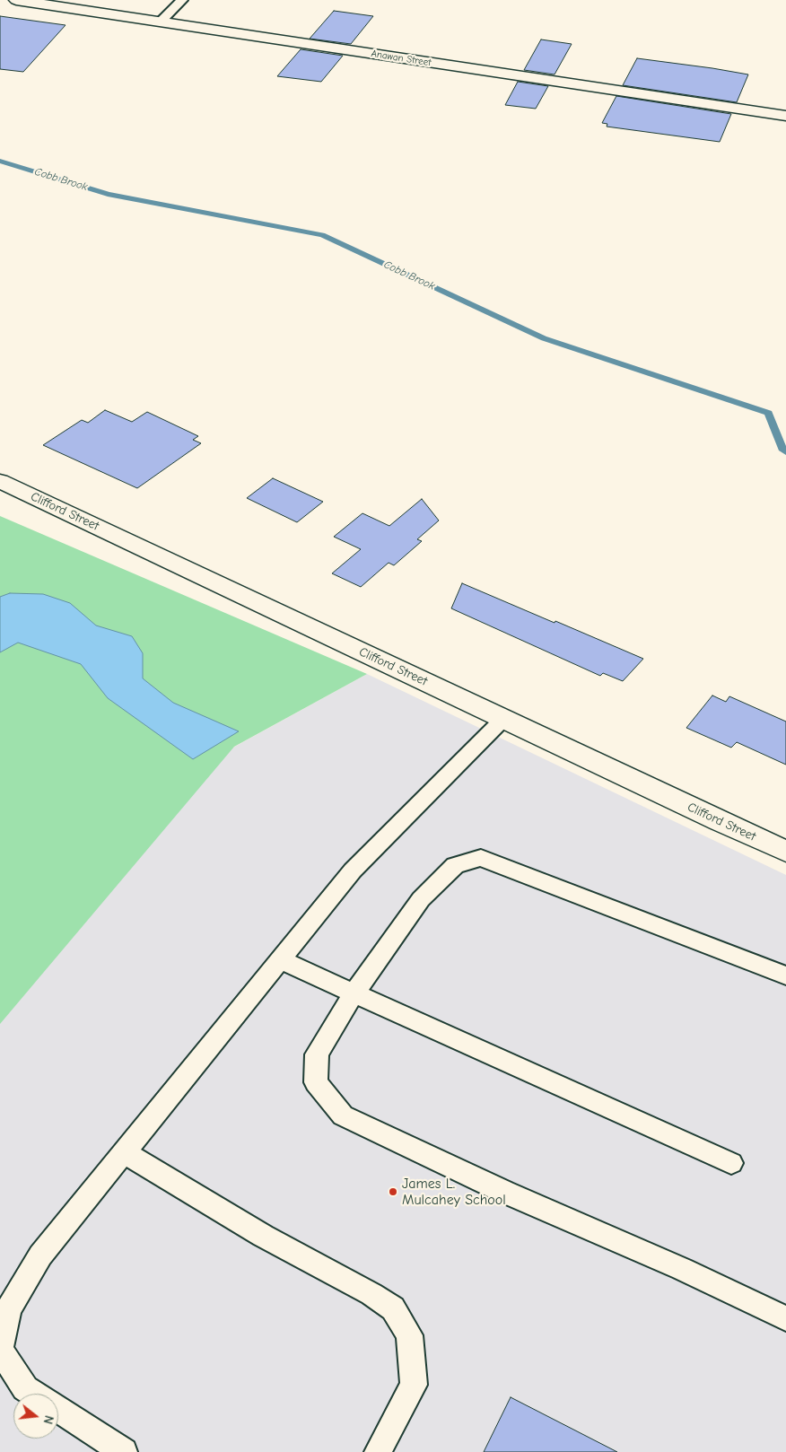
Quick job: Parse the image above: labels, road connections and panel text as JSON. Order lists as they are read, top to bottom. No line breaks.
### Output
{"streets":{"street":["Anawan Street","Clifford Street"]},"water":["Cobb Brook"],"places":["James L. Mulcahey School"],"north":"right"}
